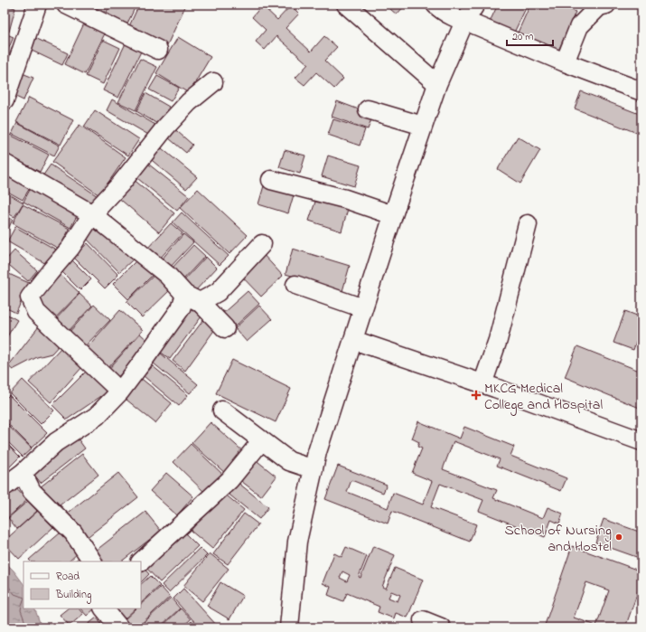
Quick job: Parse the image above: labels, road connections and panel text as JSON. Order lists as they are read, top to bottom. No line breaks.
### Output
{"places":{"health":["MKCG Medical College and Hospital"],"other":["School of Nursing and Hostel"]},"legend":["Road","Building"],"scale_bar":"20 m"}
